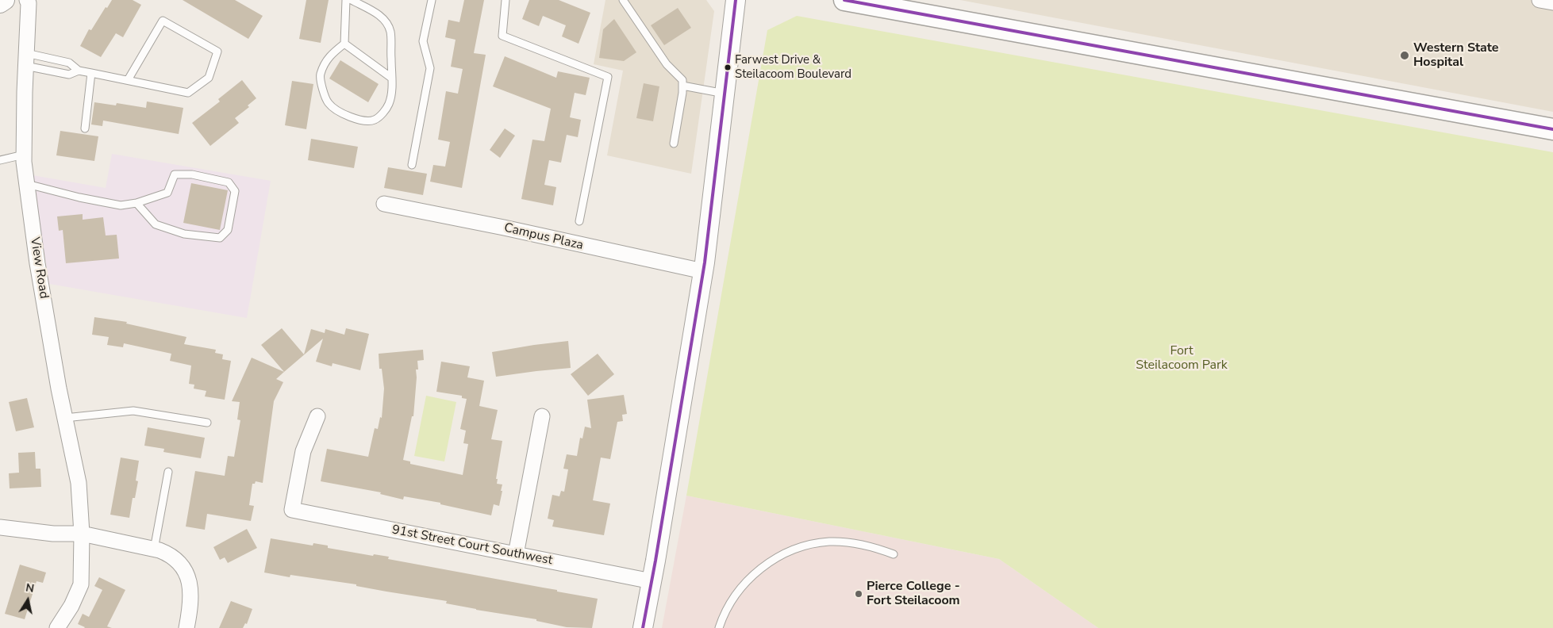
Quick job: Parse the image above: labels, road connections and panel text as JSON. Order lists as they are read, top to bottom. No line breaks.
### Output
{"streets":{"street":["Campus Plaza","View Road","91st Street Court Southwest"]},"parks":["Fort Steilacoom Park"],"places":["Western State Hospital","Farwest Drive & Steilacoom Boulevard","Pierce College - Fort Steilacoom"],"north":"top"}
